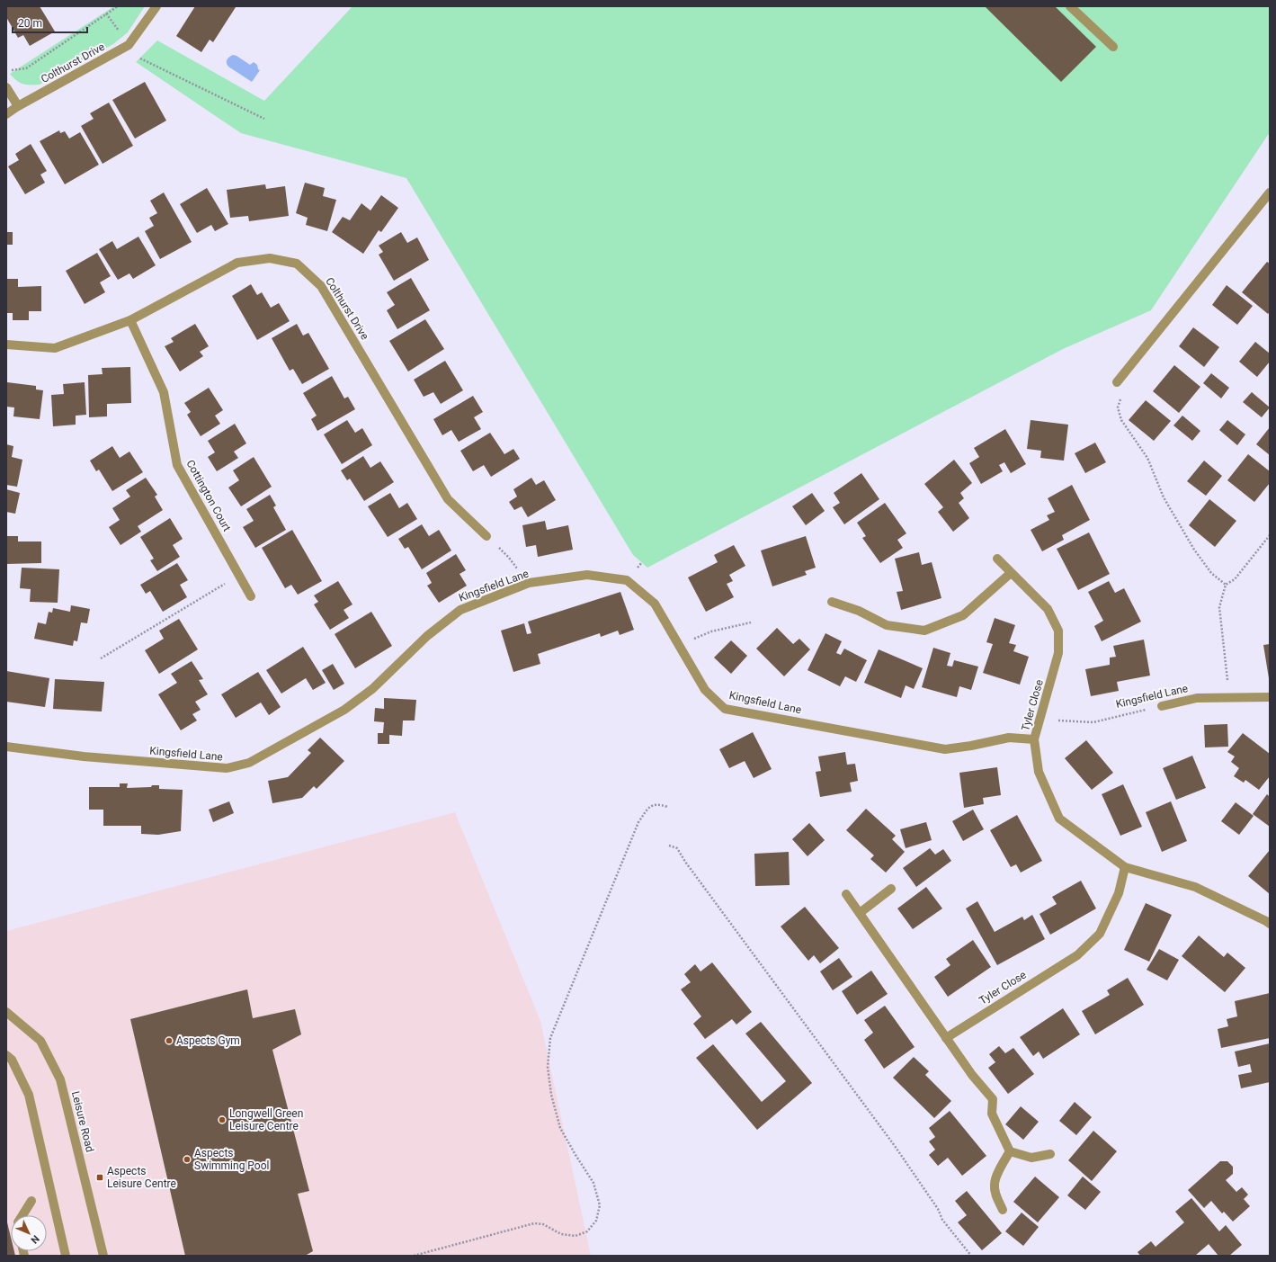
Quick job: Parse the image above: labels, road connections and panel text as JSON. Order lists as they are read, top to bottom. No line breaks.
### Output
{"streets":{"street":["Colthurst Drive","Cottington Court","Kingsfield Lane","Tyler Close","Leisure Road"]},"crossings":[["Colthurst Drive","Cottington Court"],["Kingsfield Lane","Tyler Close"]],"places":{"other":["Aspects Gym","Longwell Green Leisure Centre","Aspects Swimming Pool"],"transit":["Aspects Leisure Centre"]},"scale_bar":"20 m","north":"bottom right"}
